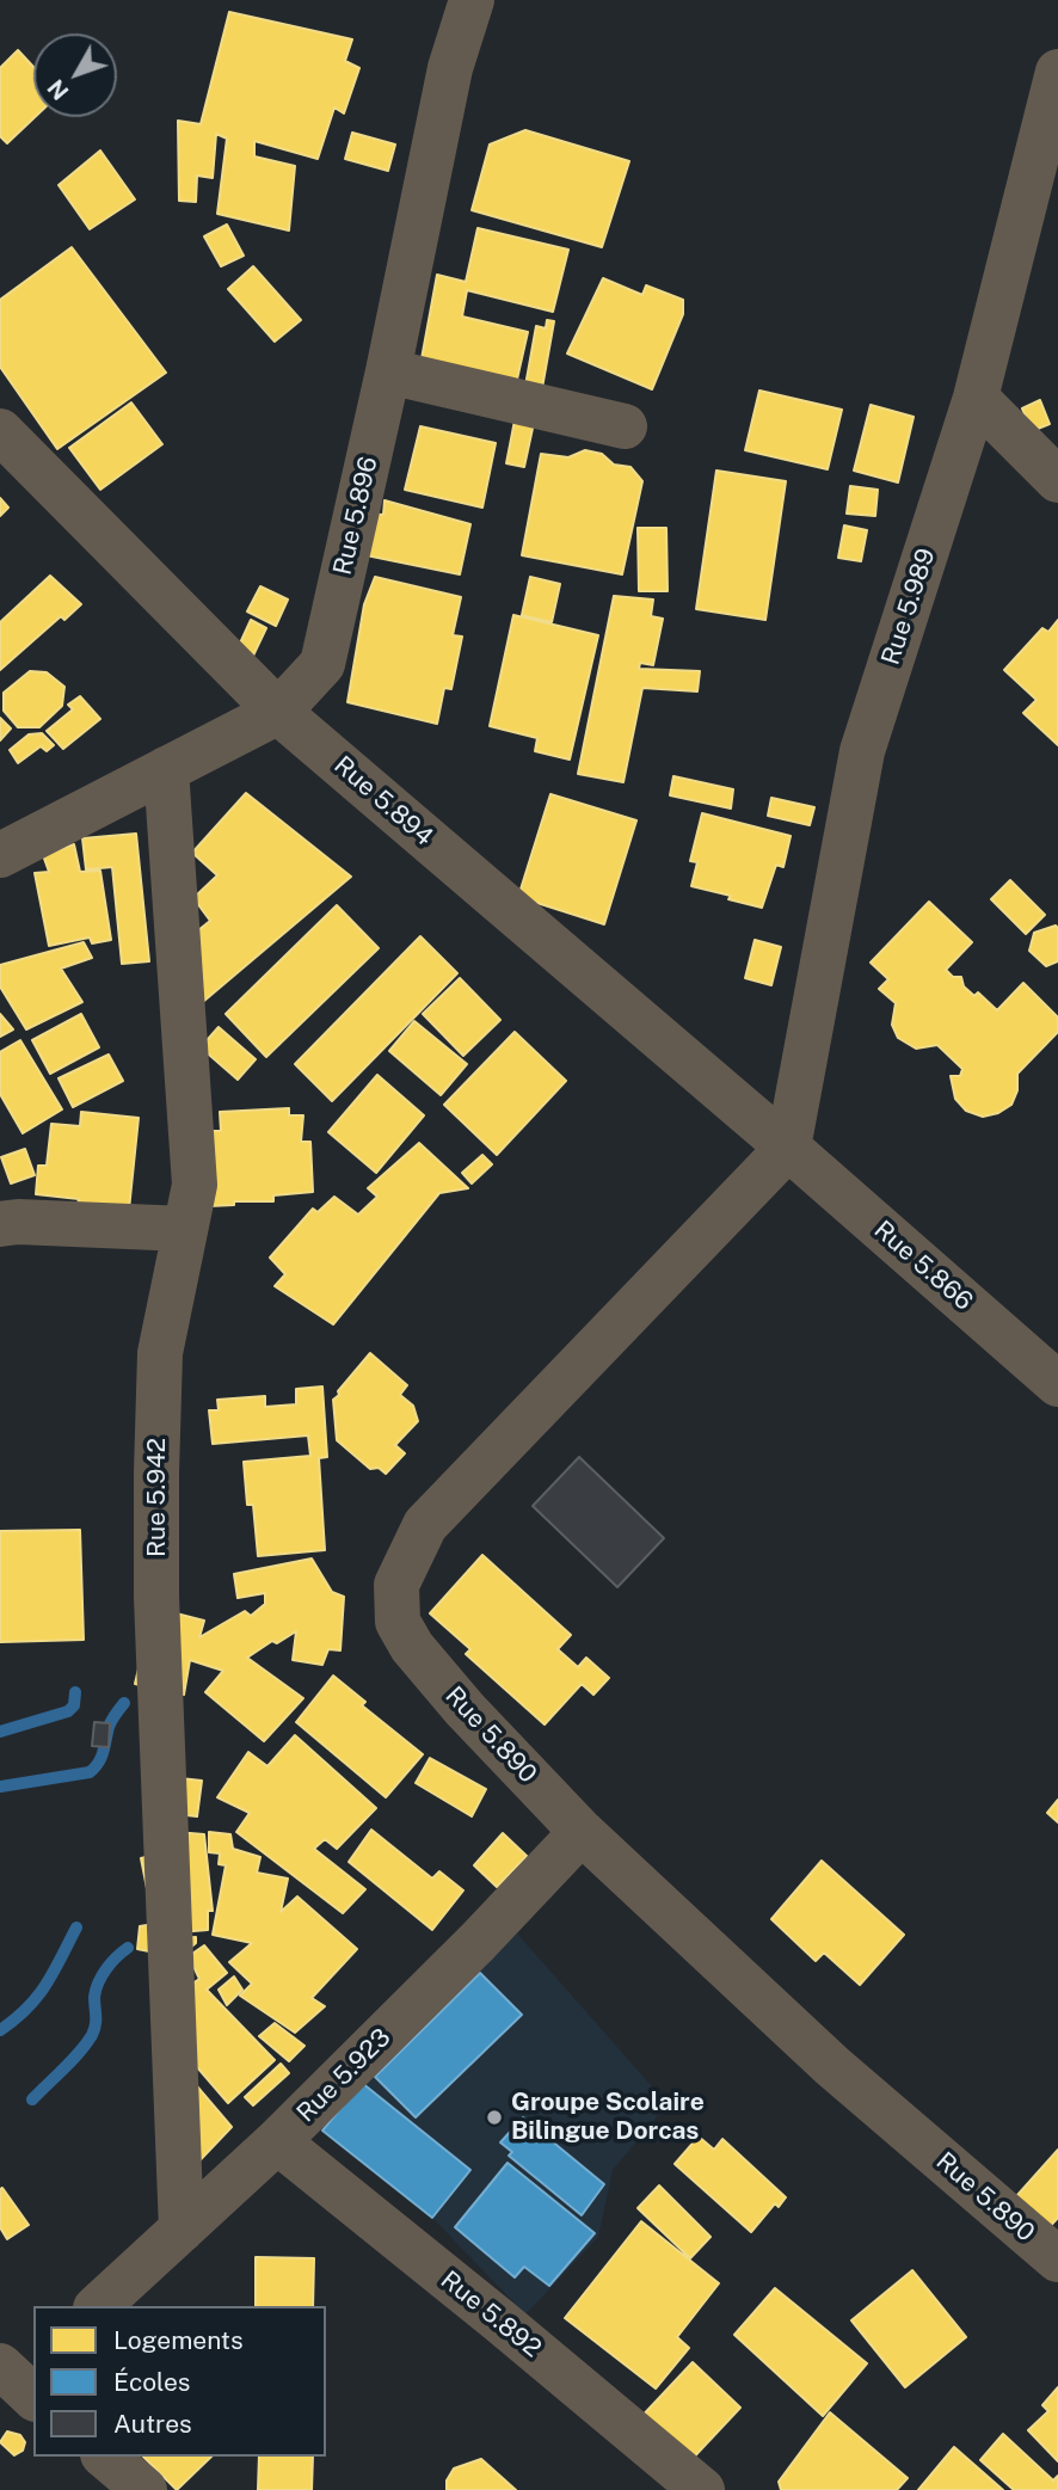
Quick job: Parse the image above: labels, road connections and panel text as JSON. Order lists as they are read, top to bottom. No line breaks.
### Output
{"streets":{"street":["Rue 5.896","Rue 5.989","Rue 5.894","Rue 5.866","Rue 5.942","Rue 5.890","Rue 5.923","Rue 5.892"]},"crossings":[["Rue 5.896","Rue 5.894"],["Rue 5.896","Rue 5.942"],["Rue 5.989","Rue 5.894"],["Rue 5.989","Rue 5.866"],["Rue 5.989","Rue 5.890"],["Rue 5.894","Rue 5.866"],["Rue 5.894","Rue 5.890"],["Rue 5.866","Rue 5.890"],["Rue 5.942","Rue 5.923"],["Rue 5.890","Rue 5.923"],["Rue 5.923","Rue 5.892"]],"places":["Groupe Scolaire Bilingue Dorcas"],"legend":["Logements","Écoles","Autres"],"north":"bottom left"}
